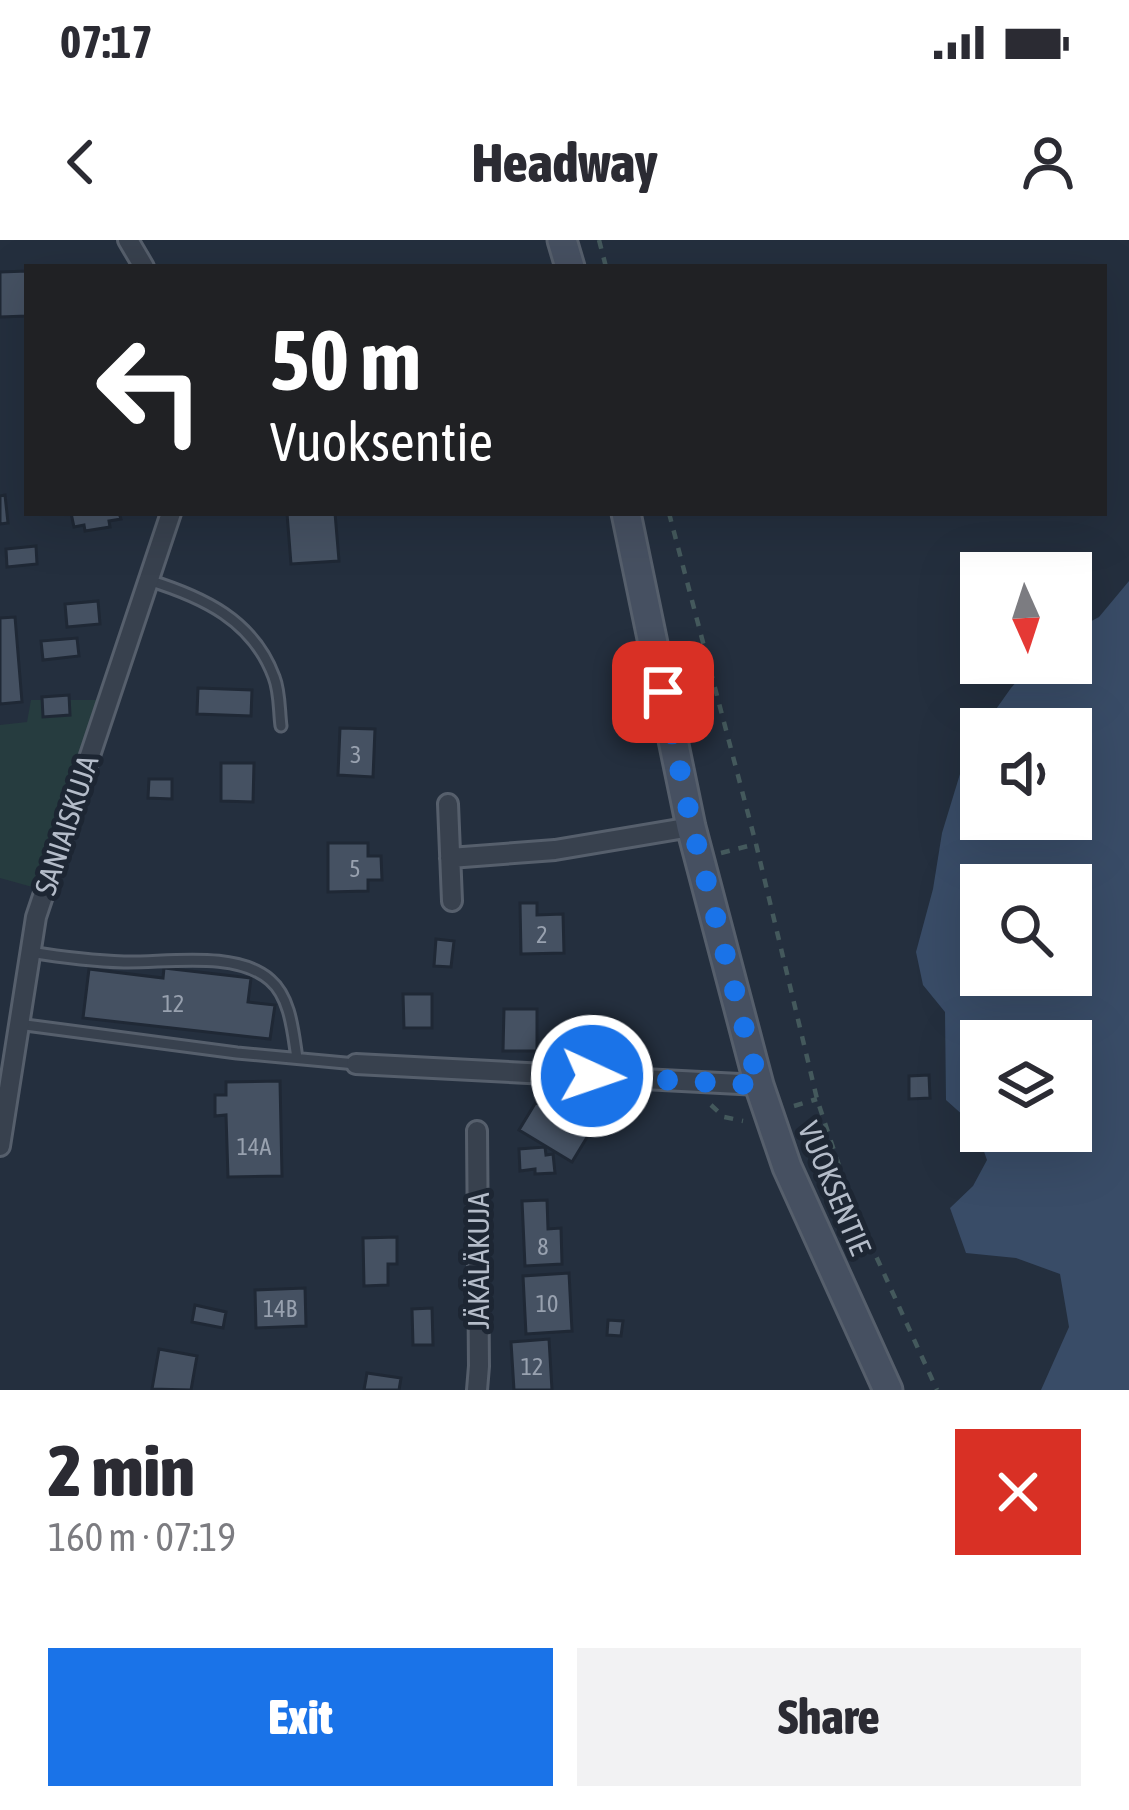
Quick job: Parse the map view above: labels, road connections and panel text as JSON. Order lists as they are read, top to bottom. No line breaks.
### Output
{"streets":{"street":["SANIAISKUJA","VUOKSENTIE","JÄKÄLÄKUJA"]},"house_numbers":["3","5","2","12","14A","8","10","14B","12"],"north":"bottom","page":{"status":"07:17","header":"Headway","turn":["50 m","Vuoksentie"],"heading":["2 min","160 m · 07:19"],"buttons":["Exit","Share"]}}
